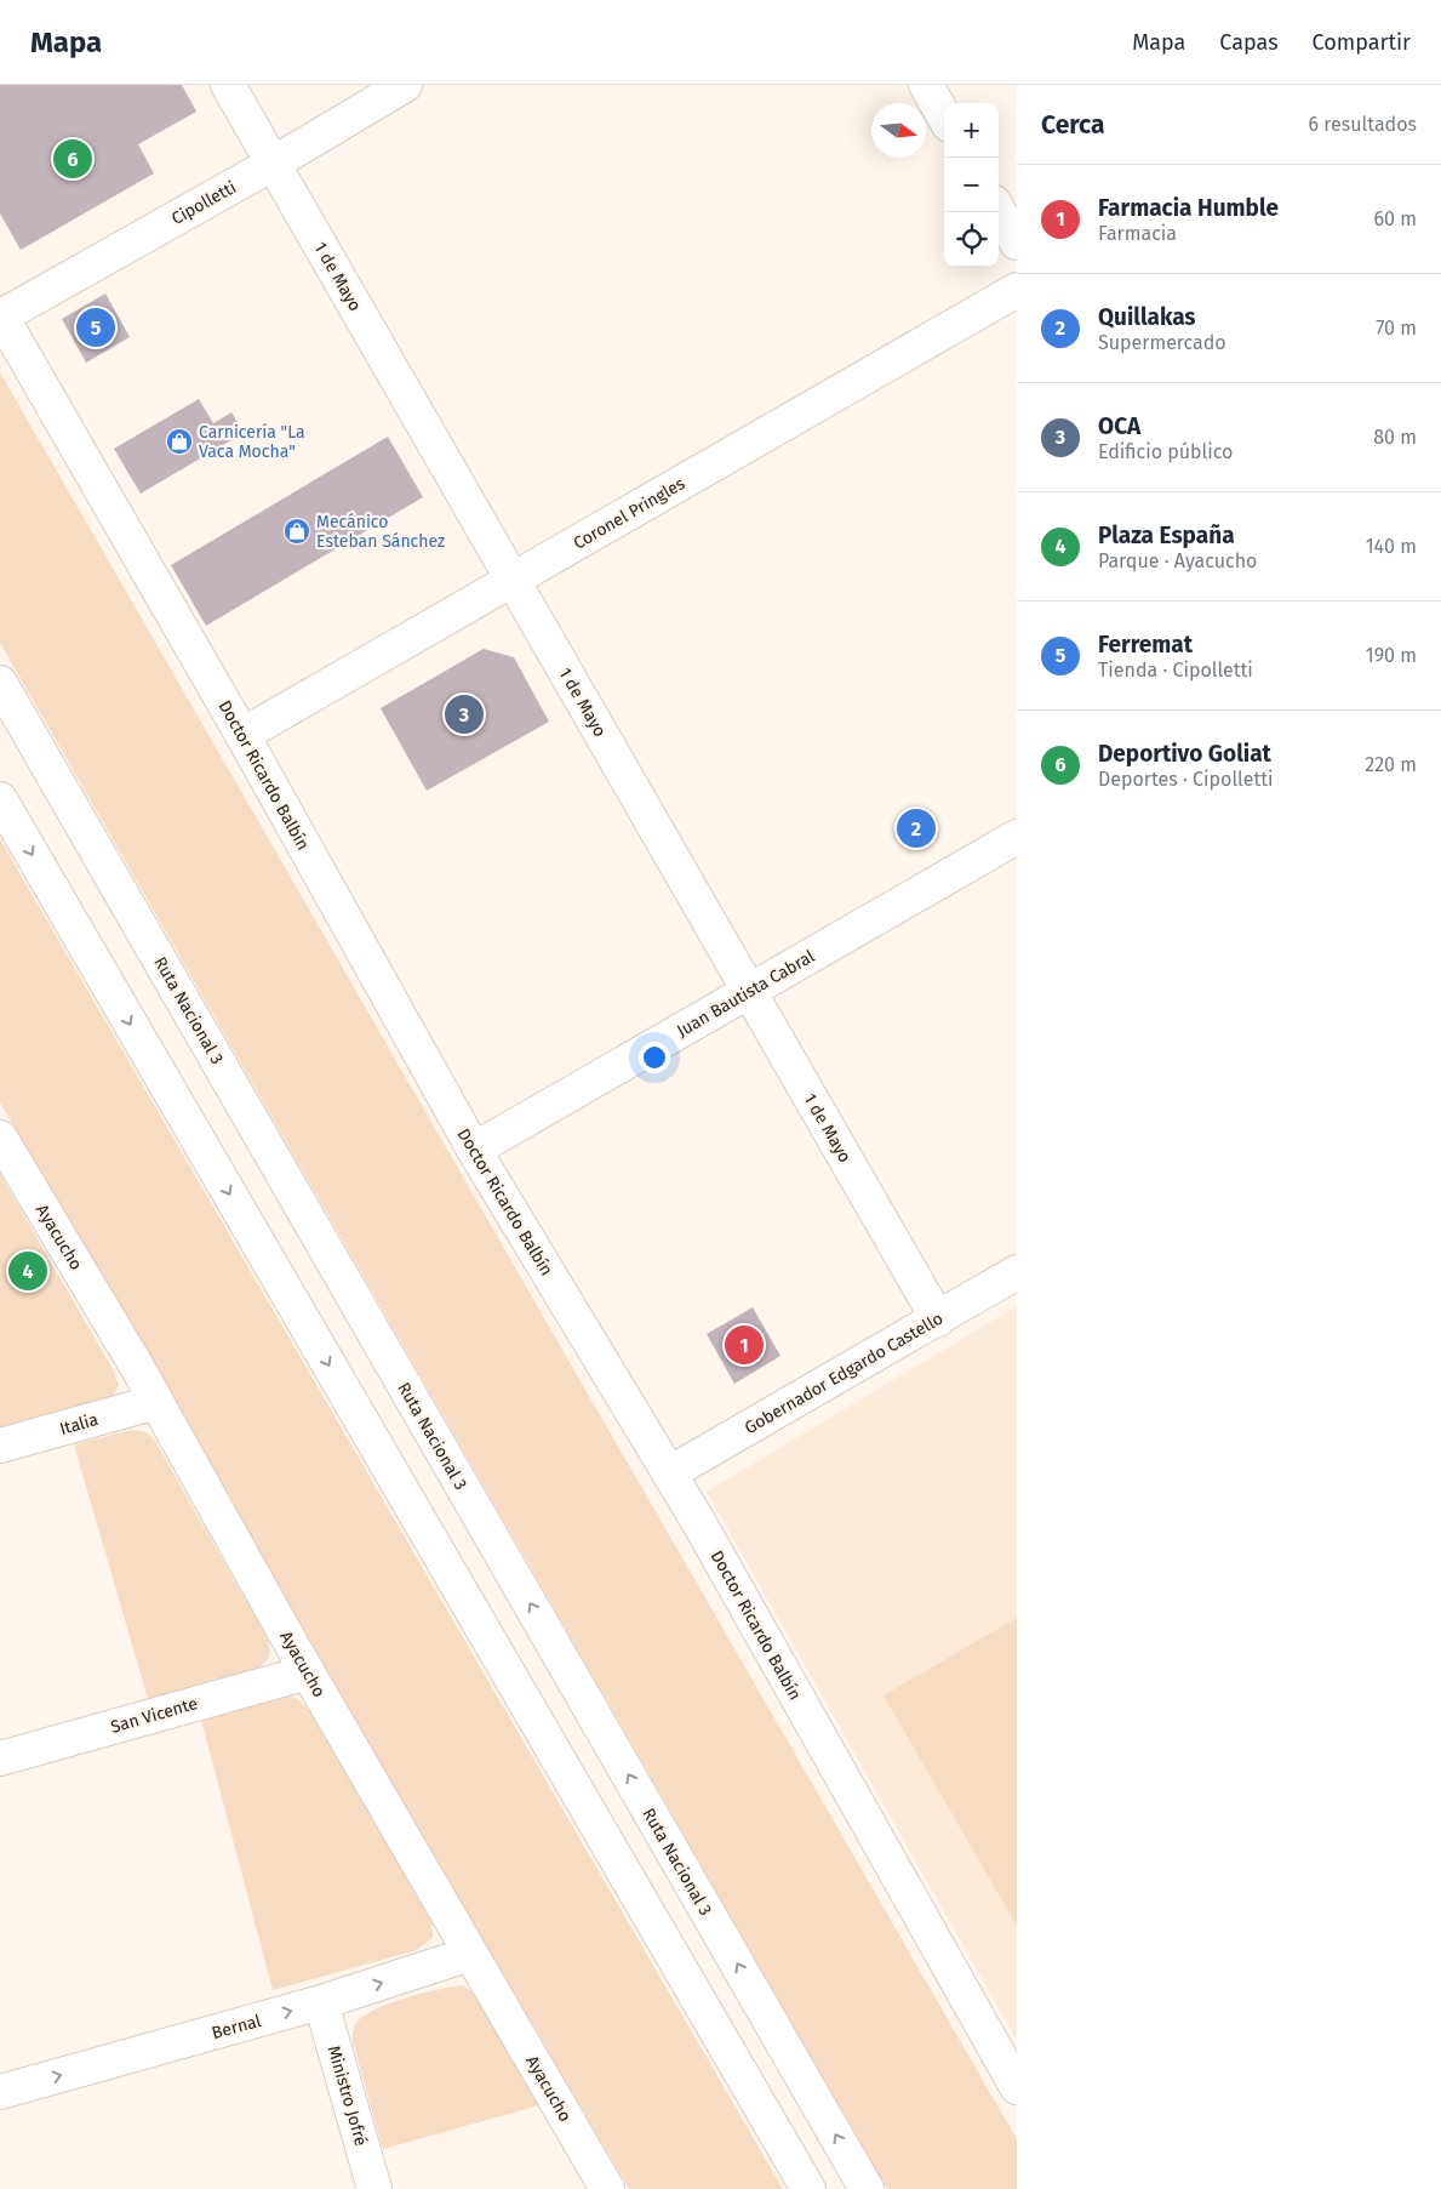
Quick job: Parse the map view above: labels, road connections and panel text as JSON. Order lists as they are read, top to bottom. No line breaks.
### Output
{"streets":{"main road":["Cipolletti","1 de Mayo","Coronel Pringles","Doctor Ricardo Balbín","Juan Bautista Cabral","Ruta Nacional 3","Ayacucho","Gobernador Edgardo Castello","Italia","San Vicente","Bernal","Ministro Jofré"]},"crossings":[["Cipolletti","1 de Mayo"],["Cipolletti","Doctor Ricardo Balbín"],["1 de Mayo","Coronel Pringles"],["1 de Mayo","Juan Bautista Cabral"],["1 de Mayo","Gobernador Edgardo Castello"],["Coronel Pringles","Doctor Ricardo Balbín"],["Doctor Ricardo Balbín","Juan Bautista Cabral"],["Doctor Ricardo Balbín","Gobernador Edgardo Castello"],["Ayacucho","Italia"],["Ayacucho","San Vicente"],["Ayacucho","Bernal"],["Bernal","Ministro Jofré"]],"one_way":["Bernal"],"places":{"shop":["Carnicería \"La Vaca Mocha\"","Mecánico Esteban Sánchez"]},"north":"right","page":{"header":"Mapa","nav":["Mapa","Capas","Compartir"],"heading":["Cerca","6 resultados"],"map_buttons":["+","−"],"pins":["6","5","3","2","4","1"],"list":[{"mark":"1","name":"Farmacia Humble","note":"Farmacia","value":"60 m"},{"mark":"2","name":"Quillakas","note":"Supermercado","value":"70 m"},{"mark":"3","name":"OCA","note":"Edificio público","value":"80 m"},{"mark":"4","name":"Plaza España","note":"Parque · Ayacucho","value":"140 m"},{"mark":"5","name":"Ferremat","note":"Tienda · Cipolletti","value":"190 m"},{"mark":"6","name":"Deportivo Goliat","note":"Deportes · Cipolletti","value":"220 m"}]}}
